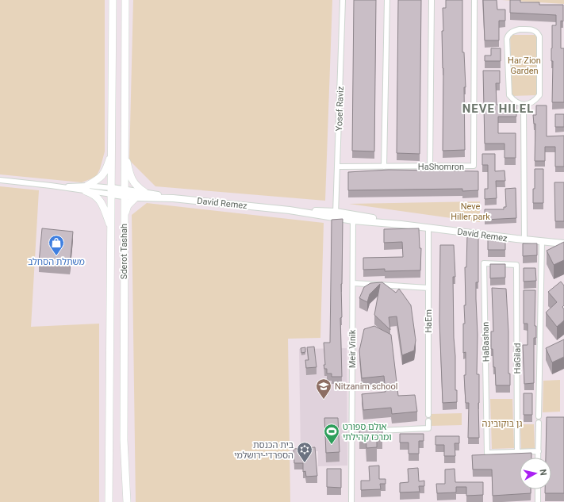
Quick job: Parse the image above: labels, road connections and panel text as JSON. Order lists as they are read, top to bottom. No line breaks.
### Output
{"streets":{"main road":["Sderot Tashah"],"street":["Yosef Raviz","HaShomron","David Remez","HaEm","HaBashan","Meir Vinik","HaGilad"]},"crossings":[["Yosef Raviz","HaShomron"],["Yosef Raviz","David Remez"],["David Remez","Sderot Tashah"],["David Remez","HaEm"],["David Remez","Meir Vinik"],["HaBashan","HaGilad"]],"districts":["NEVE HILEL"],"parks":["Har Zion Garden","Neve Hiller park","גן בוקובינה"],"places":{"shop":["משתלת הסחלב"],"school or university":["Nitzanim school"],"sports":["אולם ספורט ומרכז קהילתי"],"synagogue":["בית הכנסת הספרדי-ירושלמי"]},"north":"right"}
